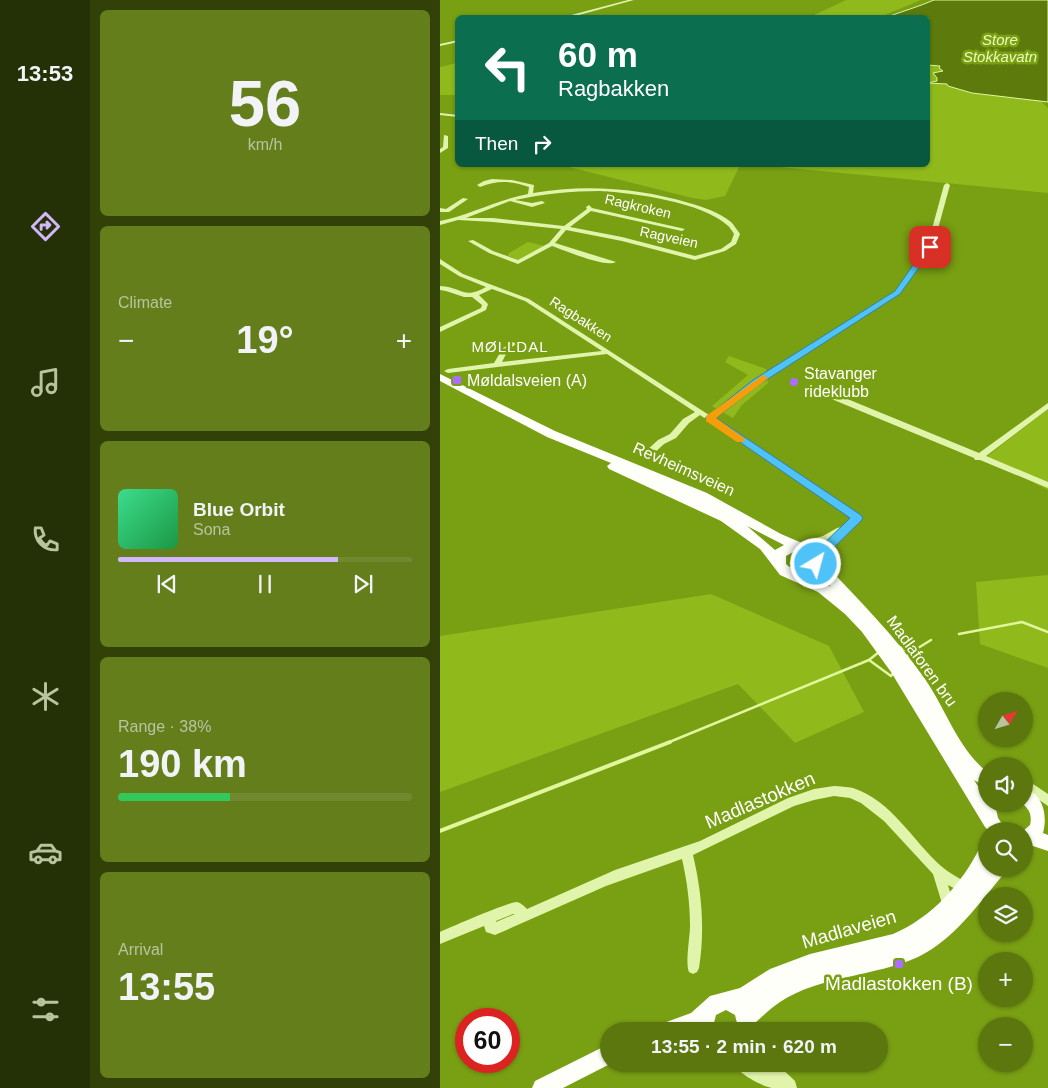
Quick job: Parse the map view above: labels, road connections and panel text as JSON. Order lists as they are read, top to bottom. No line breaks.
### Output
{"streets":{"main road":["Revheimsveien","Madlaforen bru","Madlaveien"],"street":["Ragkroken","Ragveien","Ragbakken","Madlastokken"]},"crossings":[["Ragkroken","Ragveien"],["Madlastokken","Madlaveien"]],"districts":["MØLLDAL"],"water":["Store Stokkavatn"],"places":{"transit":["Møldalsveien (A)","Madlastokken (B)"],"other":["Stavanger rideklubb"]},"north":"top right","page":{"tabs":"13:53","tile":[["56","km/h"],"Climate",["Range · 38%","190 km"],["Arrival","13:55"]],"turn":["60 m","Ragbakken"],"then":"Then","heat":["−","19°","+"],"song":["Blue Orbit","Sona"],"map_buttons":["+","−"],"limit":"60","trip":"13:55 · 2 min · 620 m"}}
